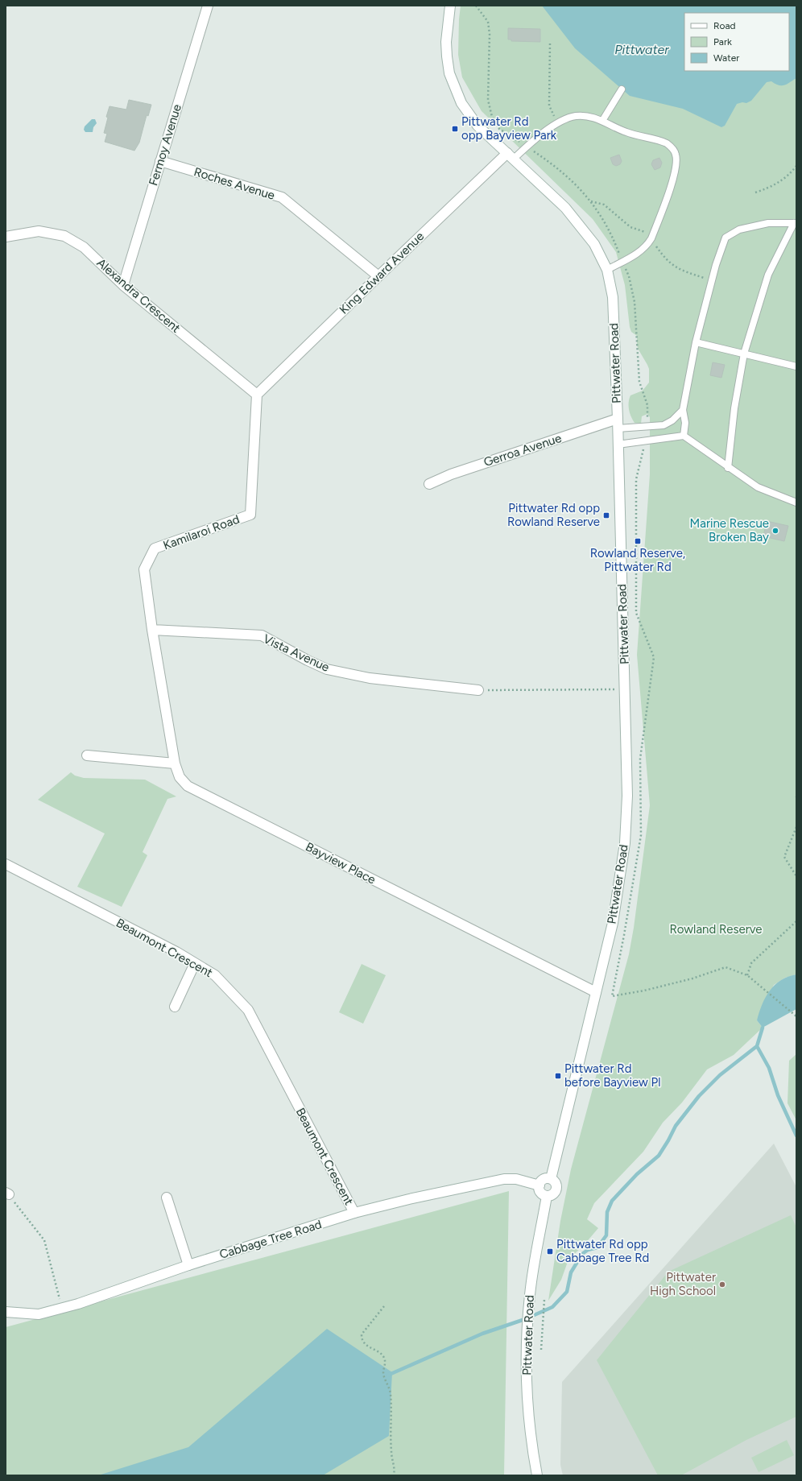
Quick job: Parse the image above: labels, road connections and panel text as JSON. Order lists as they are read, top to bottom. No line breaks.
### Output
{"streets":{"street":["Fermoy Avenue","Roches Avenue","King Edward Avenue","Alexandra Crescent","Pittwater Road","Gerroa Avenue","Kamilaroi Road","Vista Avenue","Bayview Place","Beaumont Crescent","Cabbage Tree Road"]},"crossings":[["Fermoy Avenue","Roches Avenue"],["Fermoy Avenue","Alexandra Crescent"],["Roches Avenue","King Edward Avenue"],["King Edward Avenue","Alexandra Crescent"],["King Edward Avenue","Pittwater Road"],["King Edward Avenue","Kamilaroi Road"],["Alexandra Crescent","Kamilaroi Road"],["Pittwater Road","Gerroa Avenue"],["Pittwater Road","Bayview Place"],["Pittwater Road","Cabbage Tree Road"],["Kamilaroi Road","Vista Avenue"],["Kamilaroi Road","Bayview Place"],["Beaumont Crescent","Cabbage Tree Road"]],"water":["Pittwater"],"parks":["Rowland Reserve"],"places":{"transit":["Pittwater Rd opp Bayview Park","Pittwater Rd opp Rowland Reserve","Rowland Reserve, Pittwater Rd","Pittwater Rd before Bayview Pl","Pittwater Rd opp Cabbage Tree Rd"],"other":["Marine Rescue Broken Bay","Pittwater High School"]},"legend":["Road","Park","Water"]}
